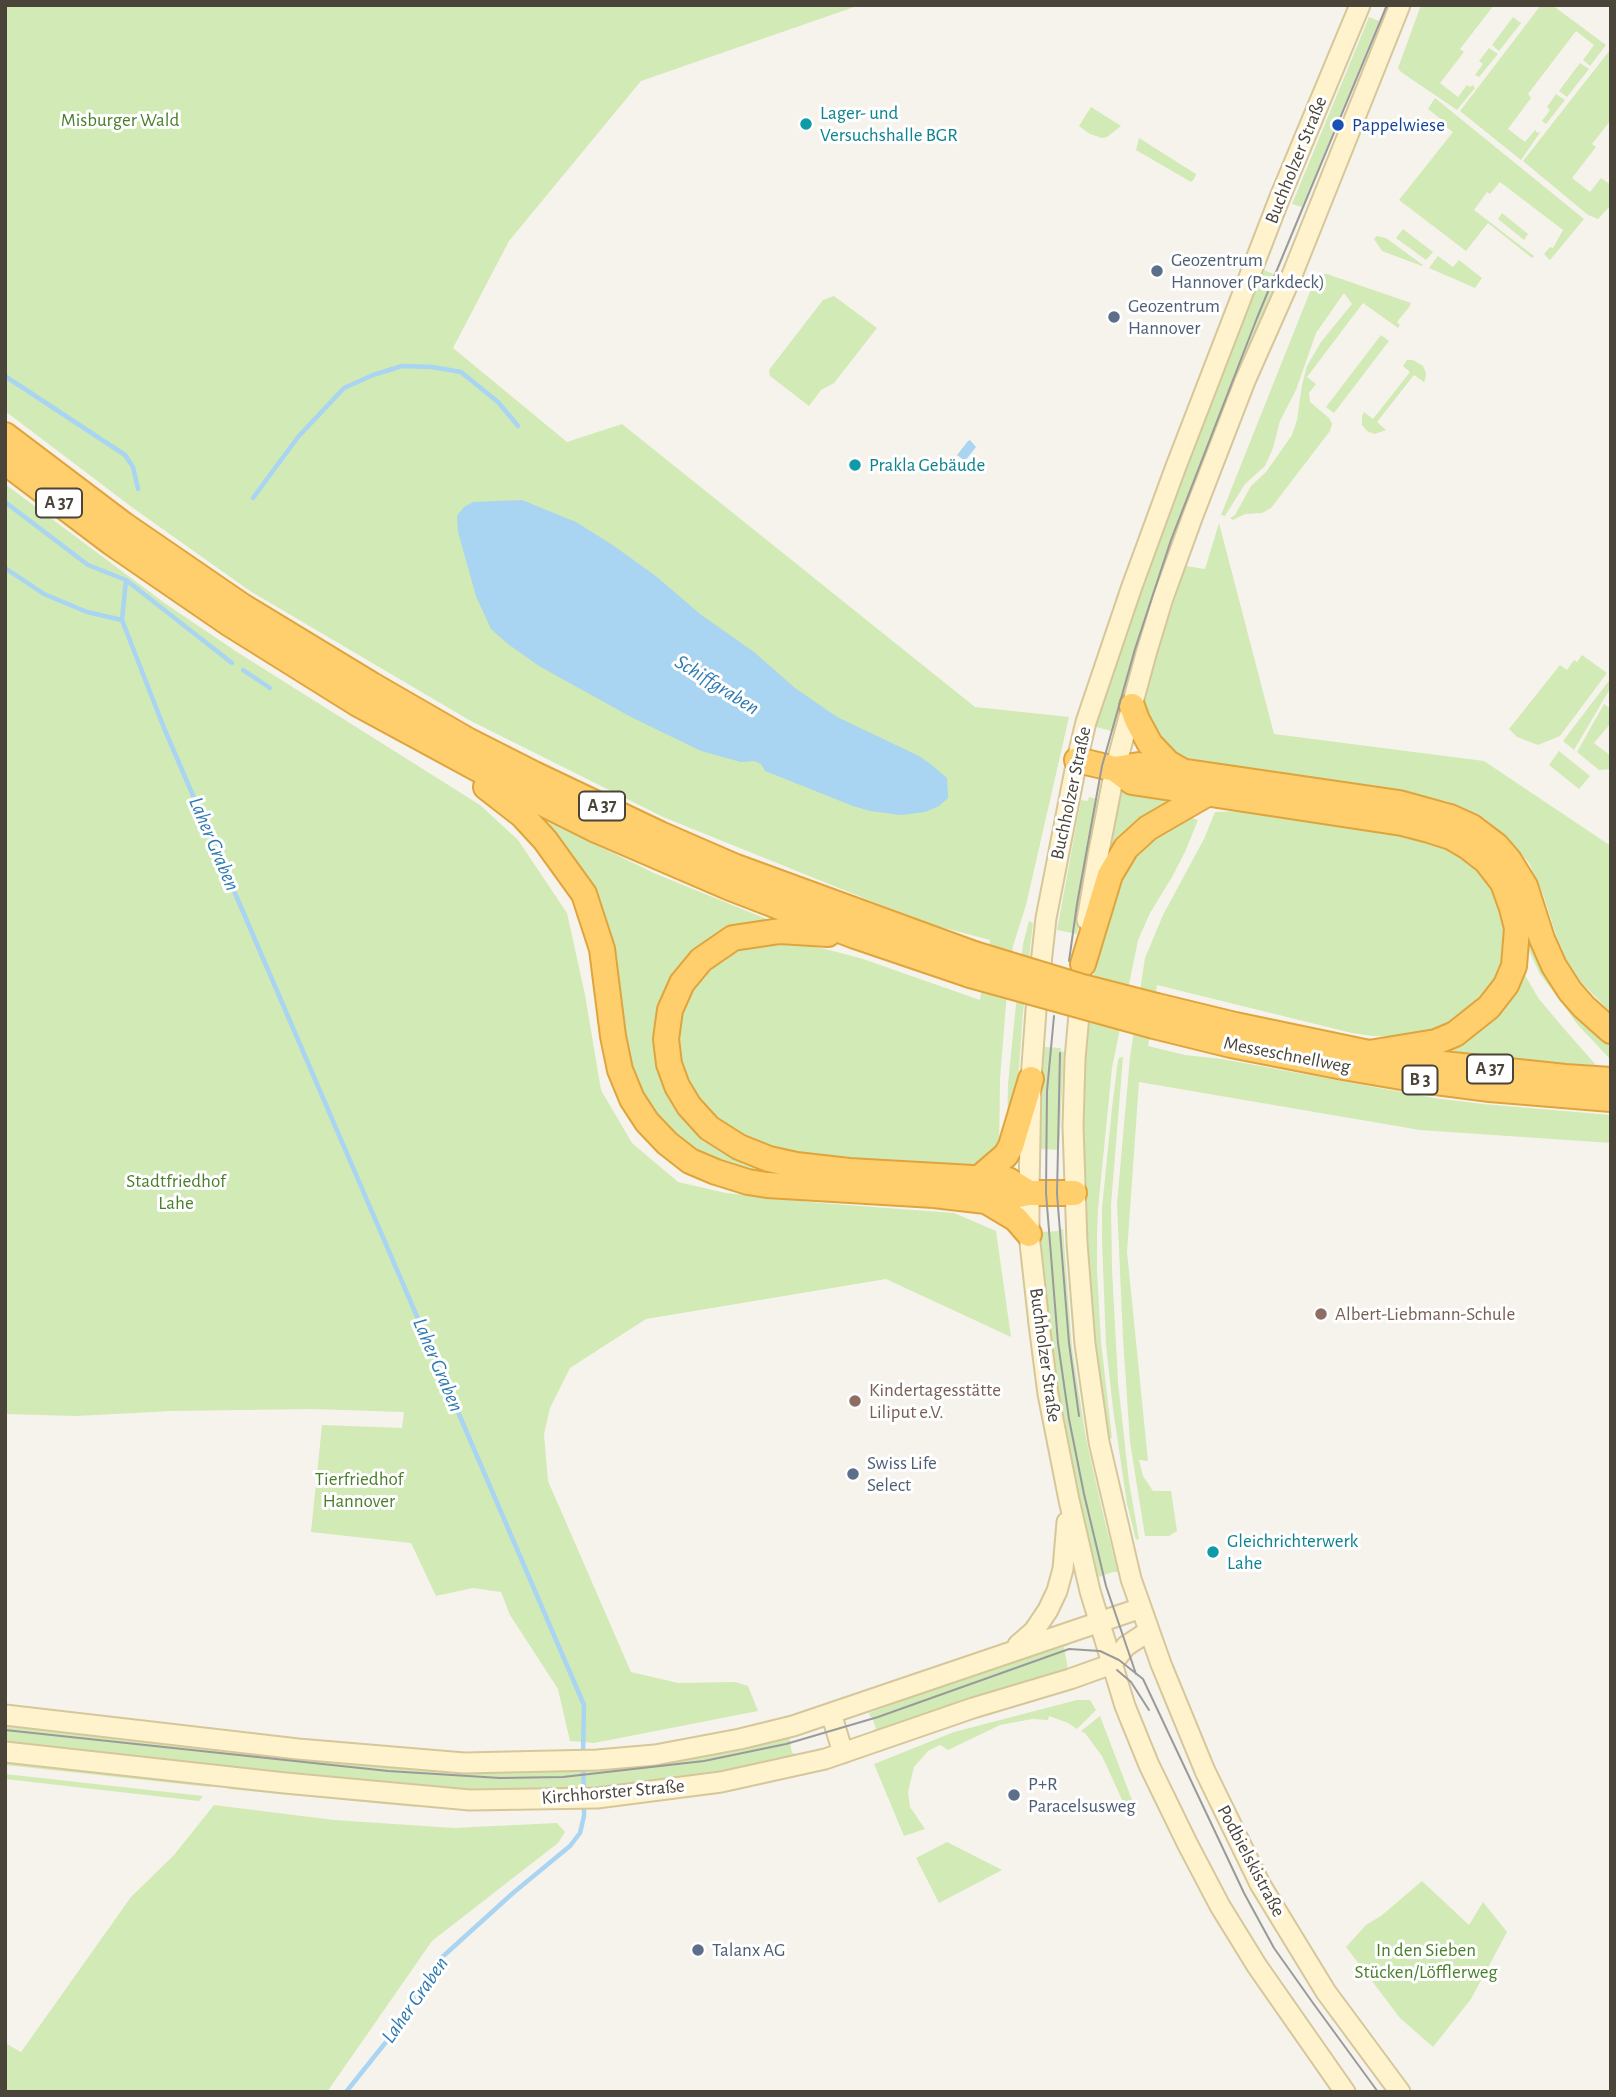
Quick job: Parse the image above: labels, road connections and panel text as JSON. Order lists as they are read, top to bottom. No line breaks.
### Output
{"streets":{"highway":["A 37","Messeschnellweg","B 3"],"main road":["Buchholzer Straße","Kirchhorster Straße","Podbielskistraße"]},"crossings":[["Buchholzer Straße","Kirchhorster Straße"],["Buchholzer Straße","Podbielskistraße"],["A 37","Messeschnellweg"],["Kirchhorster Straße","Podbielskistraße"]],"water":["Schiffgraben","Laher Graben"],"parks":["Misburger Wald","Stadtfriedhof Lahe","Tierfriedhof Hannover","In den Sieben Stücken/Löfflerweg"],"places":["Lager- und Versuchshalle BGR","Pappelwiese","Geozentrum Hannover (Parkdeck)","Geozentrum Hannover","Prakla Gebäude","Albert-Liebmann-Schule","Kindertagesstätte Liliput e.V.","Swiss Life Select","Gleichrichterwerk Lahe","P+R Paracelsusweg","Talanx AG"]}
